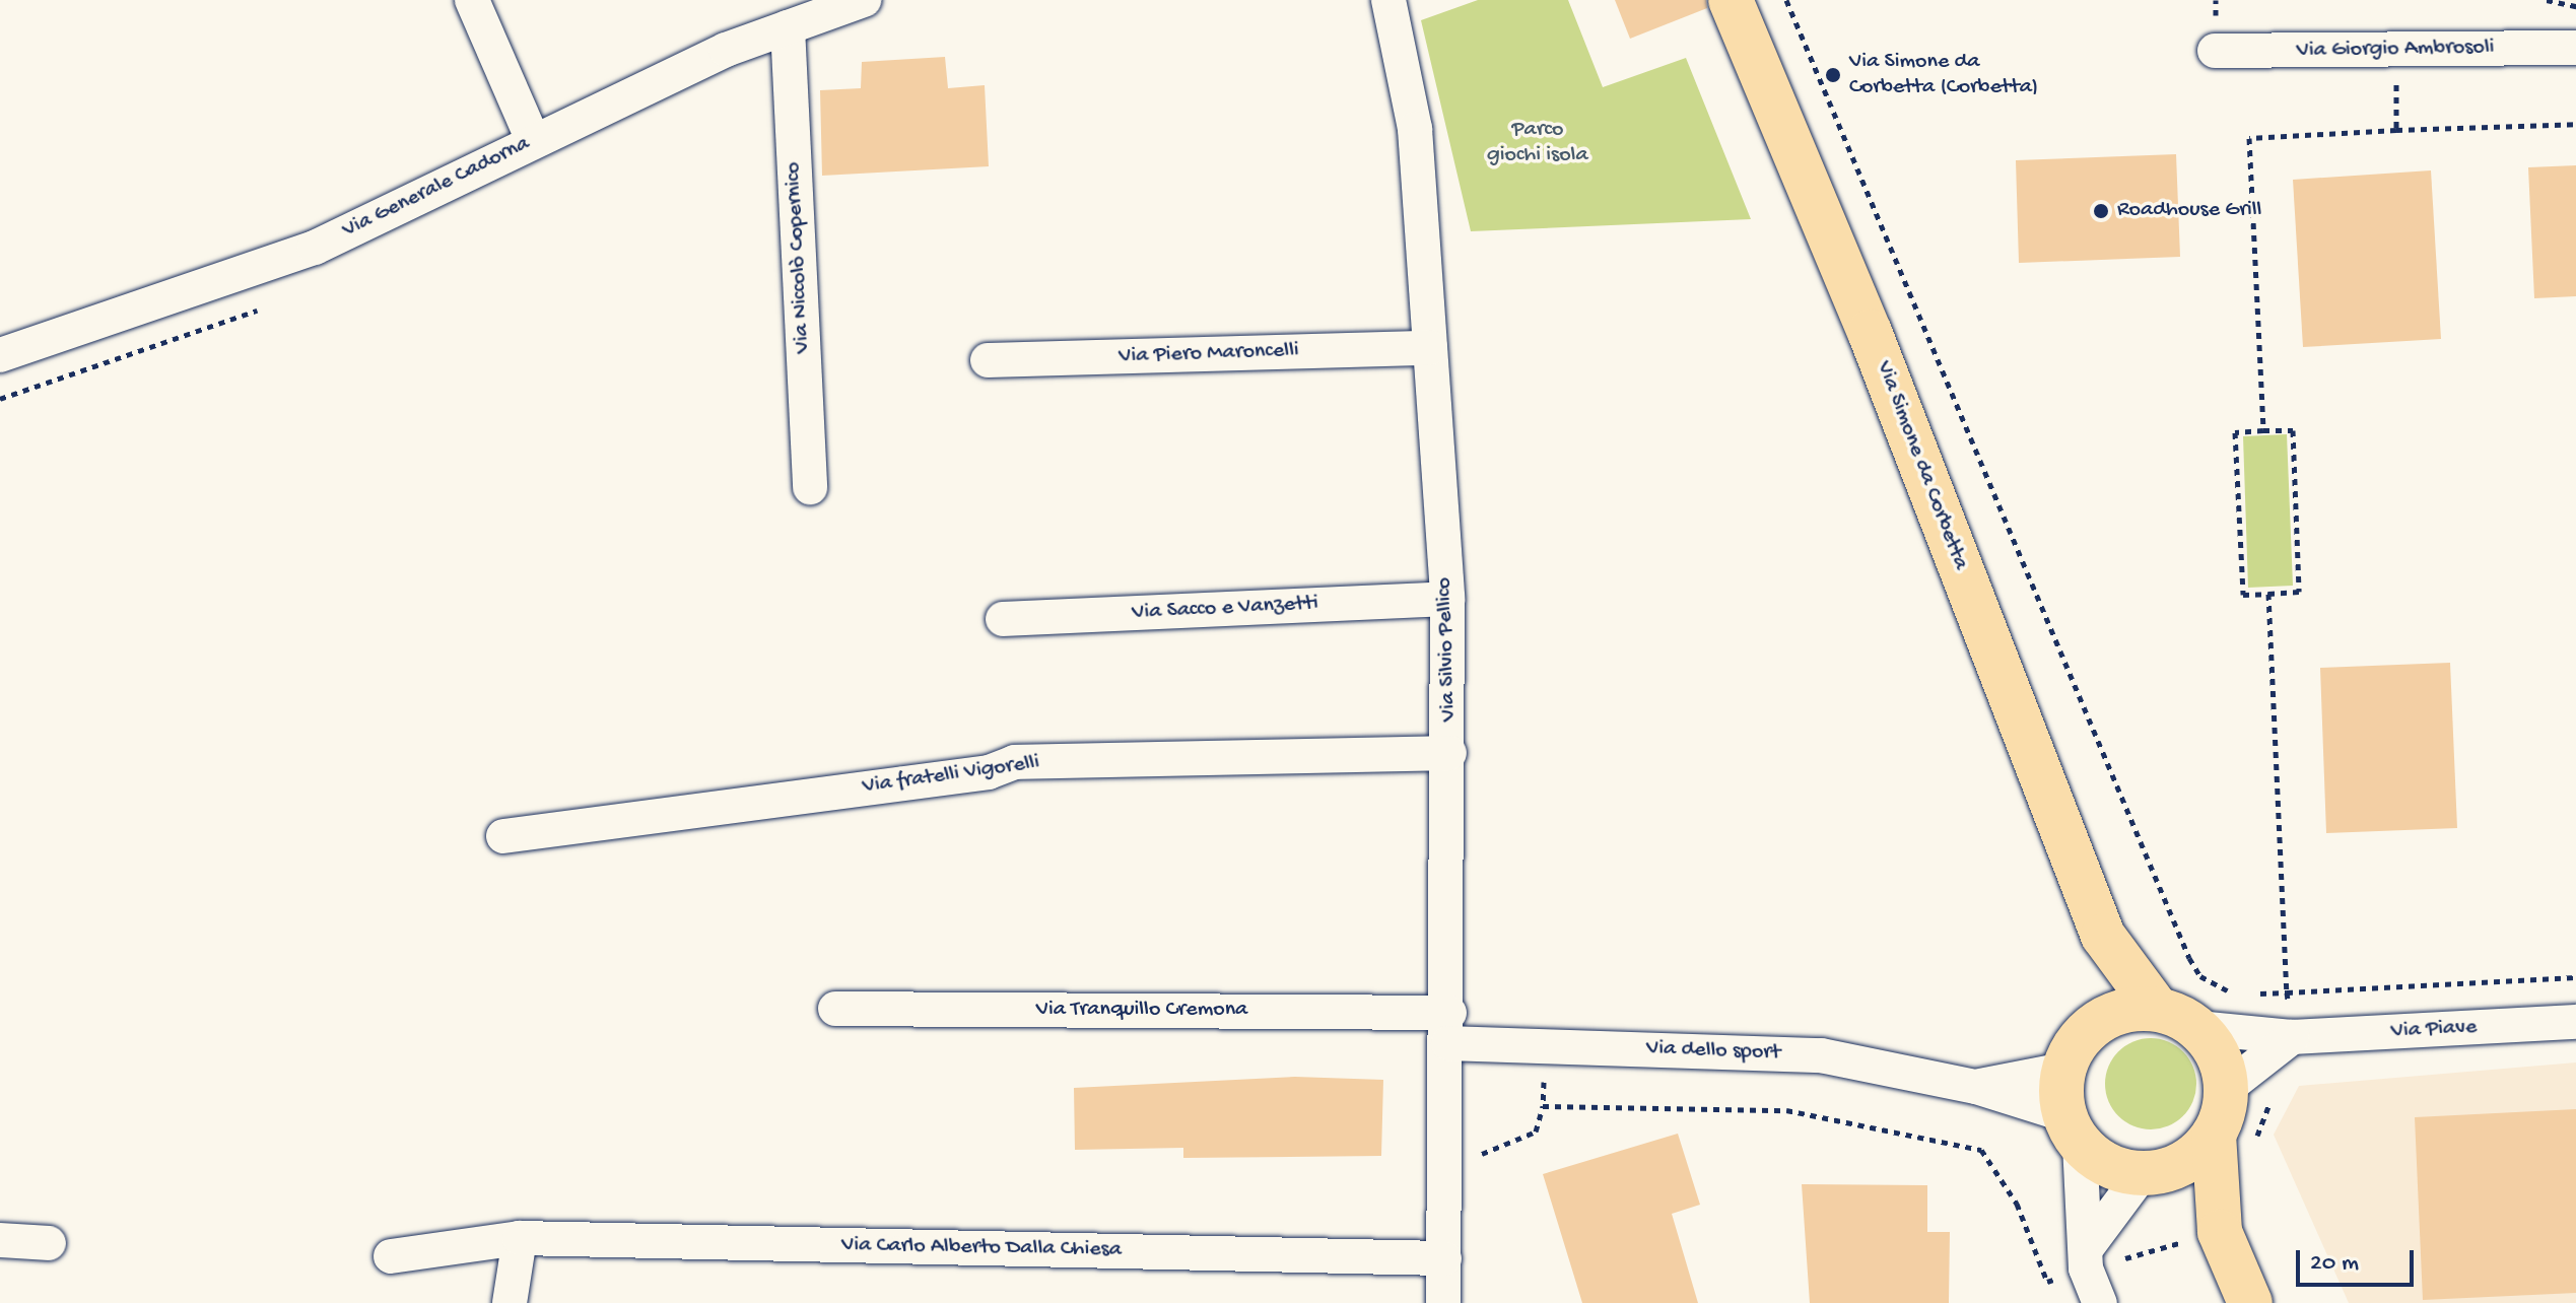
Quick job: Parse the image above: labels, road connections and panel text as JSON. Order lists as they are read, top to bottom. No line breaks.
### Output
{"streets":{"main road":["Via Simone da Corbetta"],"street":["Via Giorgio Ambrosoli","Via Generale Cadorna","Via Niccolò Copernico","Via Piero Maroncelli","Via Sacco e Vanzetti","Via Silvio Pellico","Via fratelli Vigorelli","Via Tranquillo Cremona","Via Piave","Via dello sport","Via Carlo Alberto Dalla Chiesa"]},"crossings":[["Via Generale Cadorna","Via Niccolò Copernico"],["Via Piero Maroncelli","Via Silvio Pellico"],["Via Simone da Corbetta","Via Piave"],["Via Simone da Corbetta","Via dello sport"],["Via Sacco e Vanzetti","Via Silvio Pellico"],["Via Silvio Pellico","Via fratelli Vigorelli"],["Via Silvio Pellico","Via Tranquillo Cremona"],["Via Silvio Pellico","Via dello sport"],["Via Silvio Pellico","Via Carlo Alberto Dalla Chiesa"],["Via Tranquillo Cremona","Via dello sport"],["Via Piave","Via dello sport"]],"parks":["Parco giochi isola"],"places":["Via Simone da Corbetta (Corbetta)","Roadhouse Grill"],"scale_bar":"20 m"}
